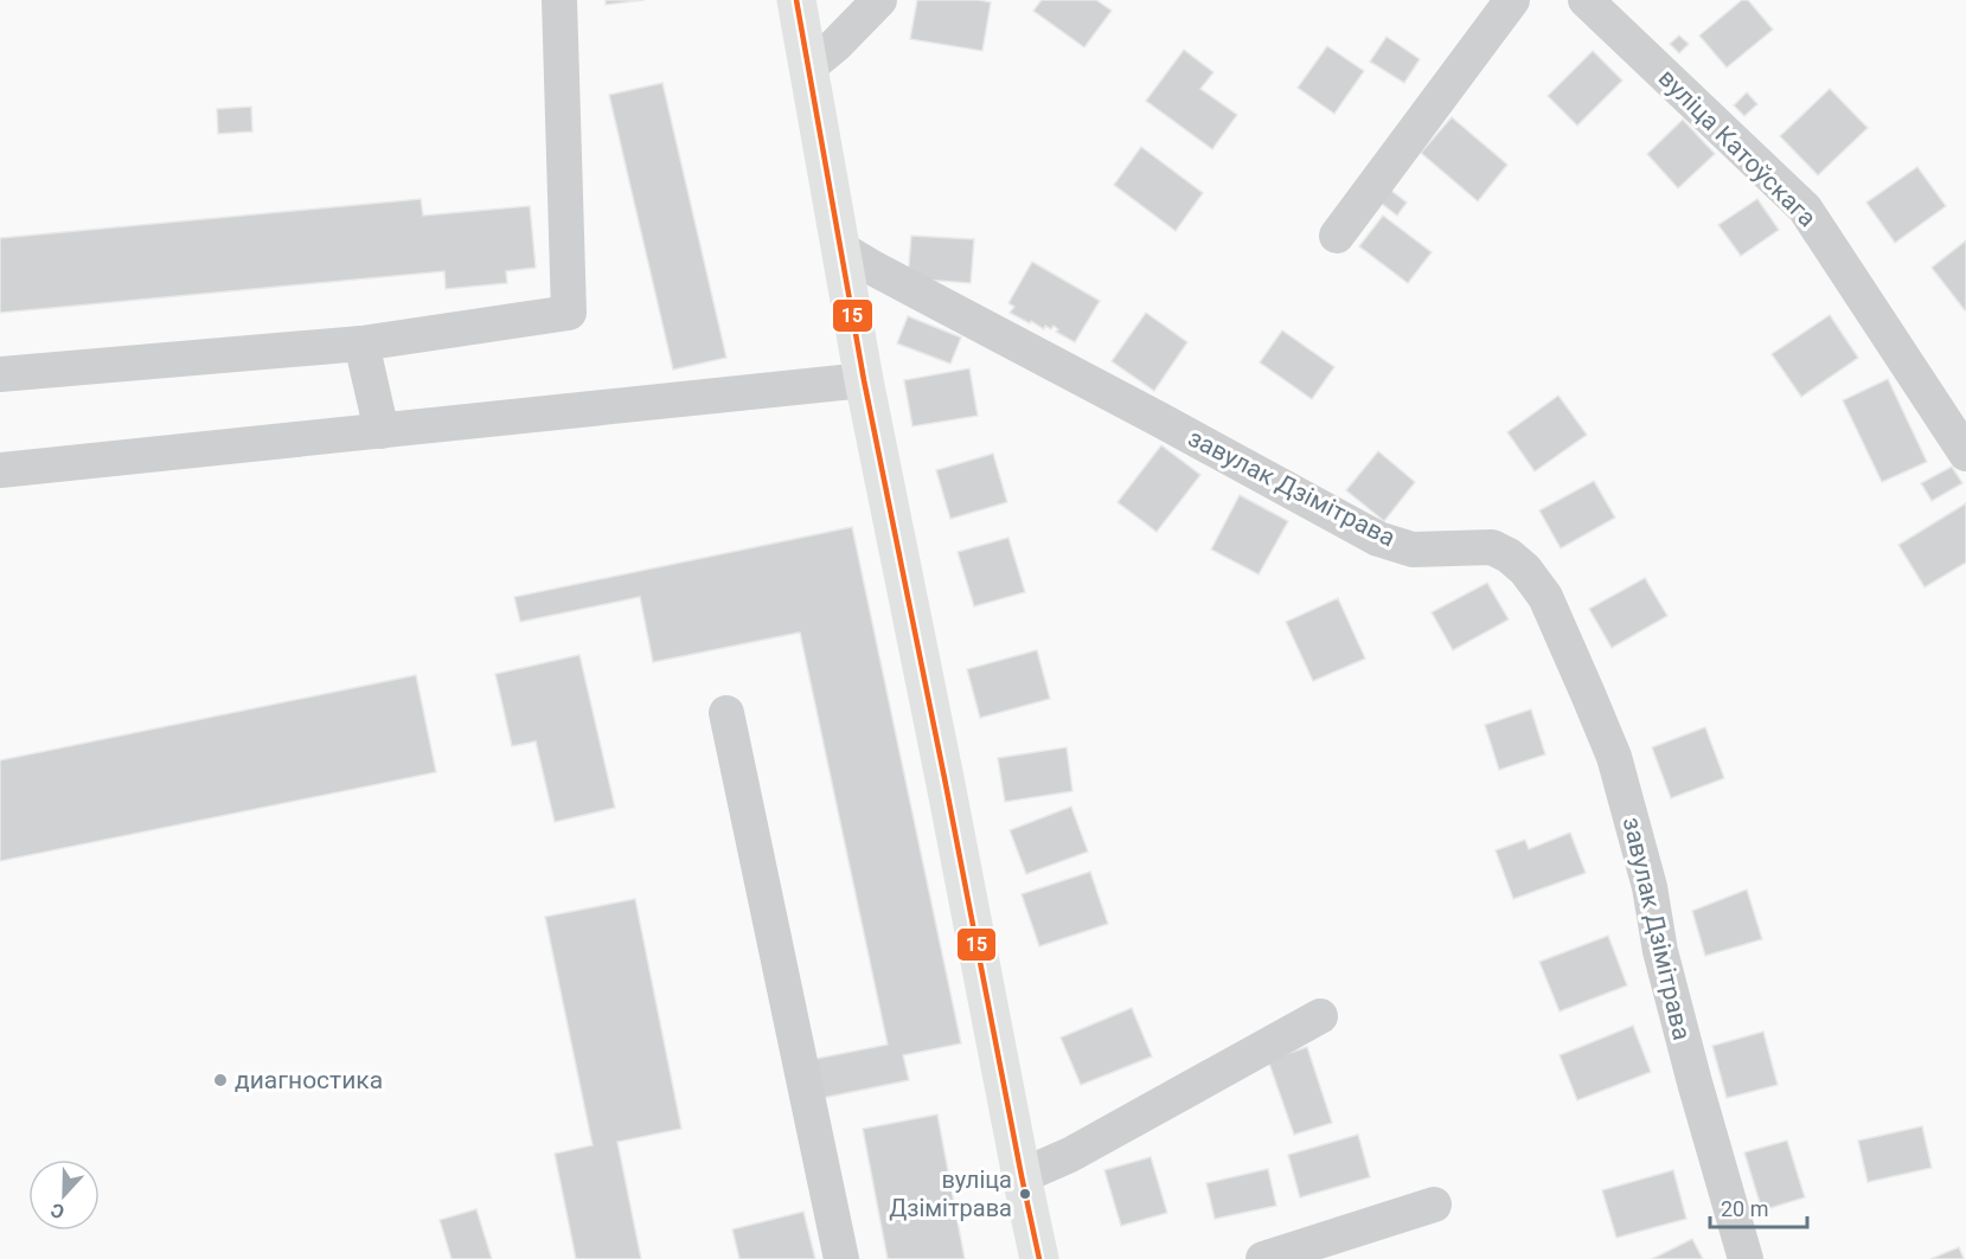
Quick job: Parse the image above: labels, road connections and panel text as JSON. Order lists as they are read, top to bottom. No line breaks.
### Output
{"streets":{"street":["вуліца Катоўскага","завулак Дзімітрава"]},"places":["диагностика","вуліца Дзімітрава"],"lines":["transit line 15"],"scale_bar":"20 m","north":"bottom"}
